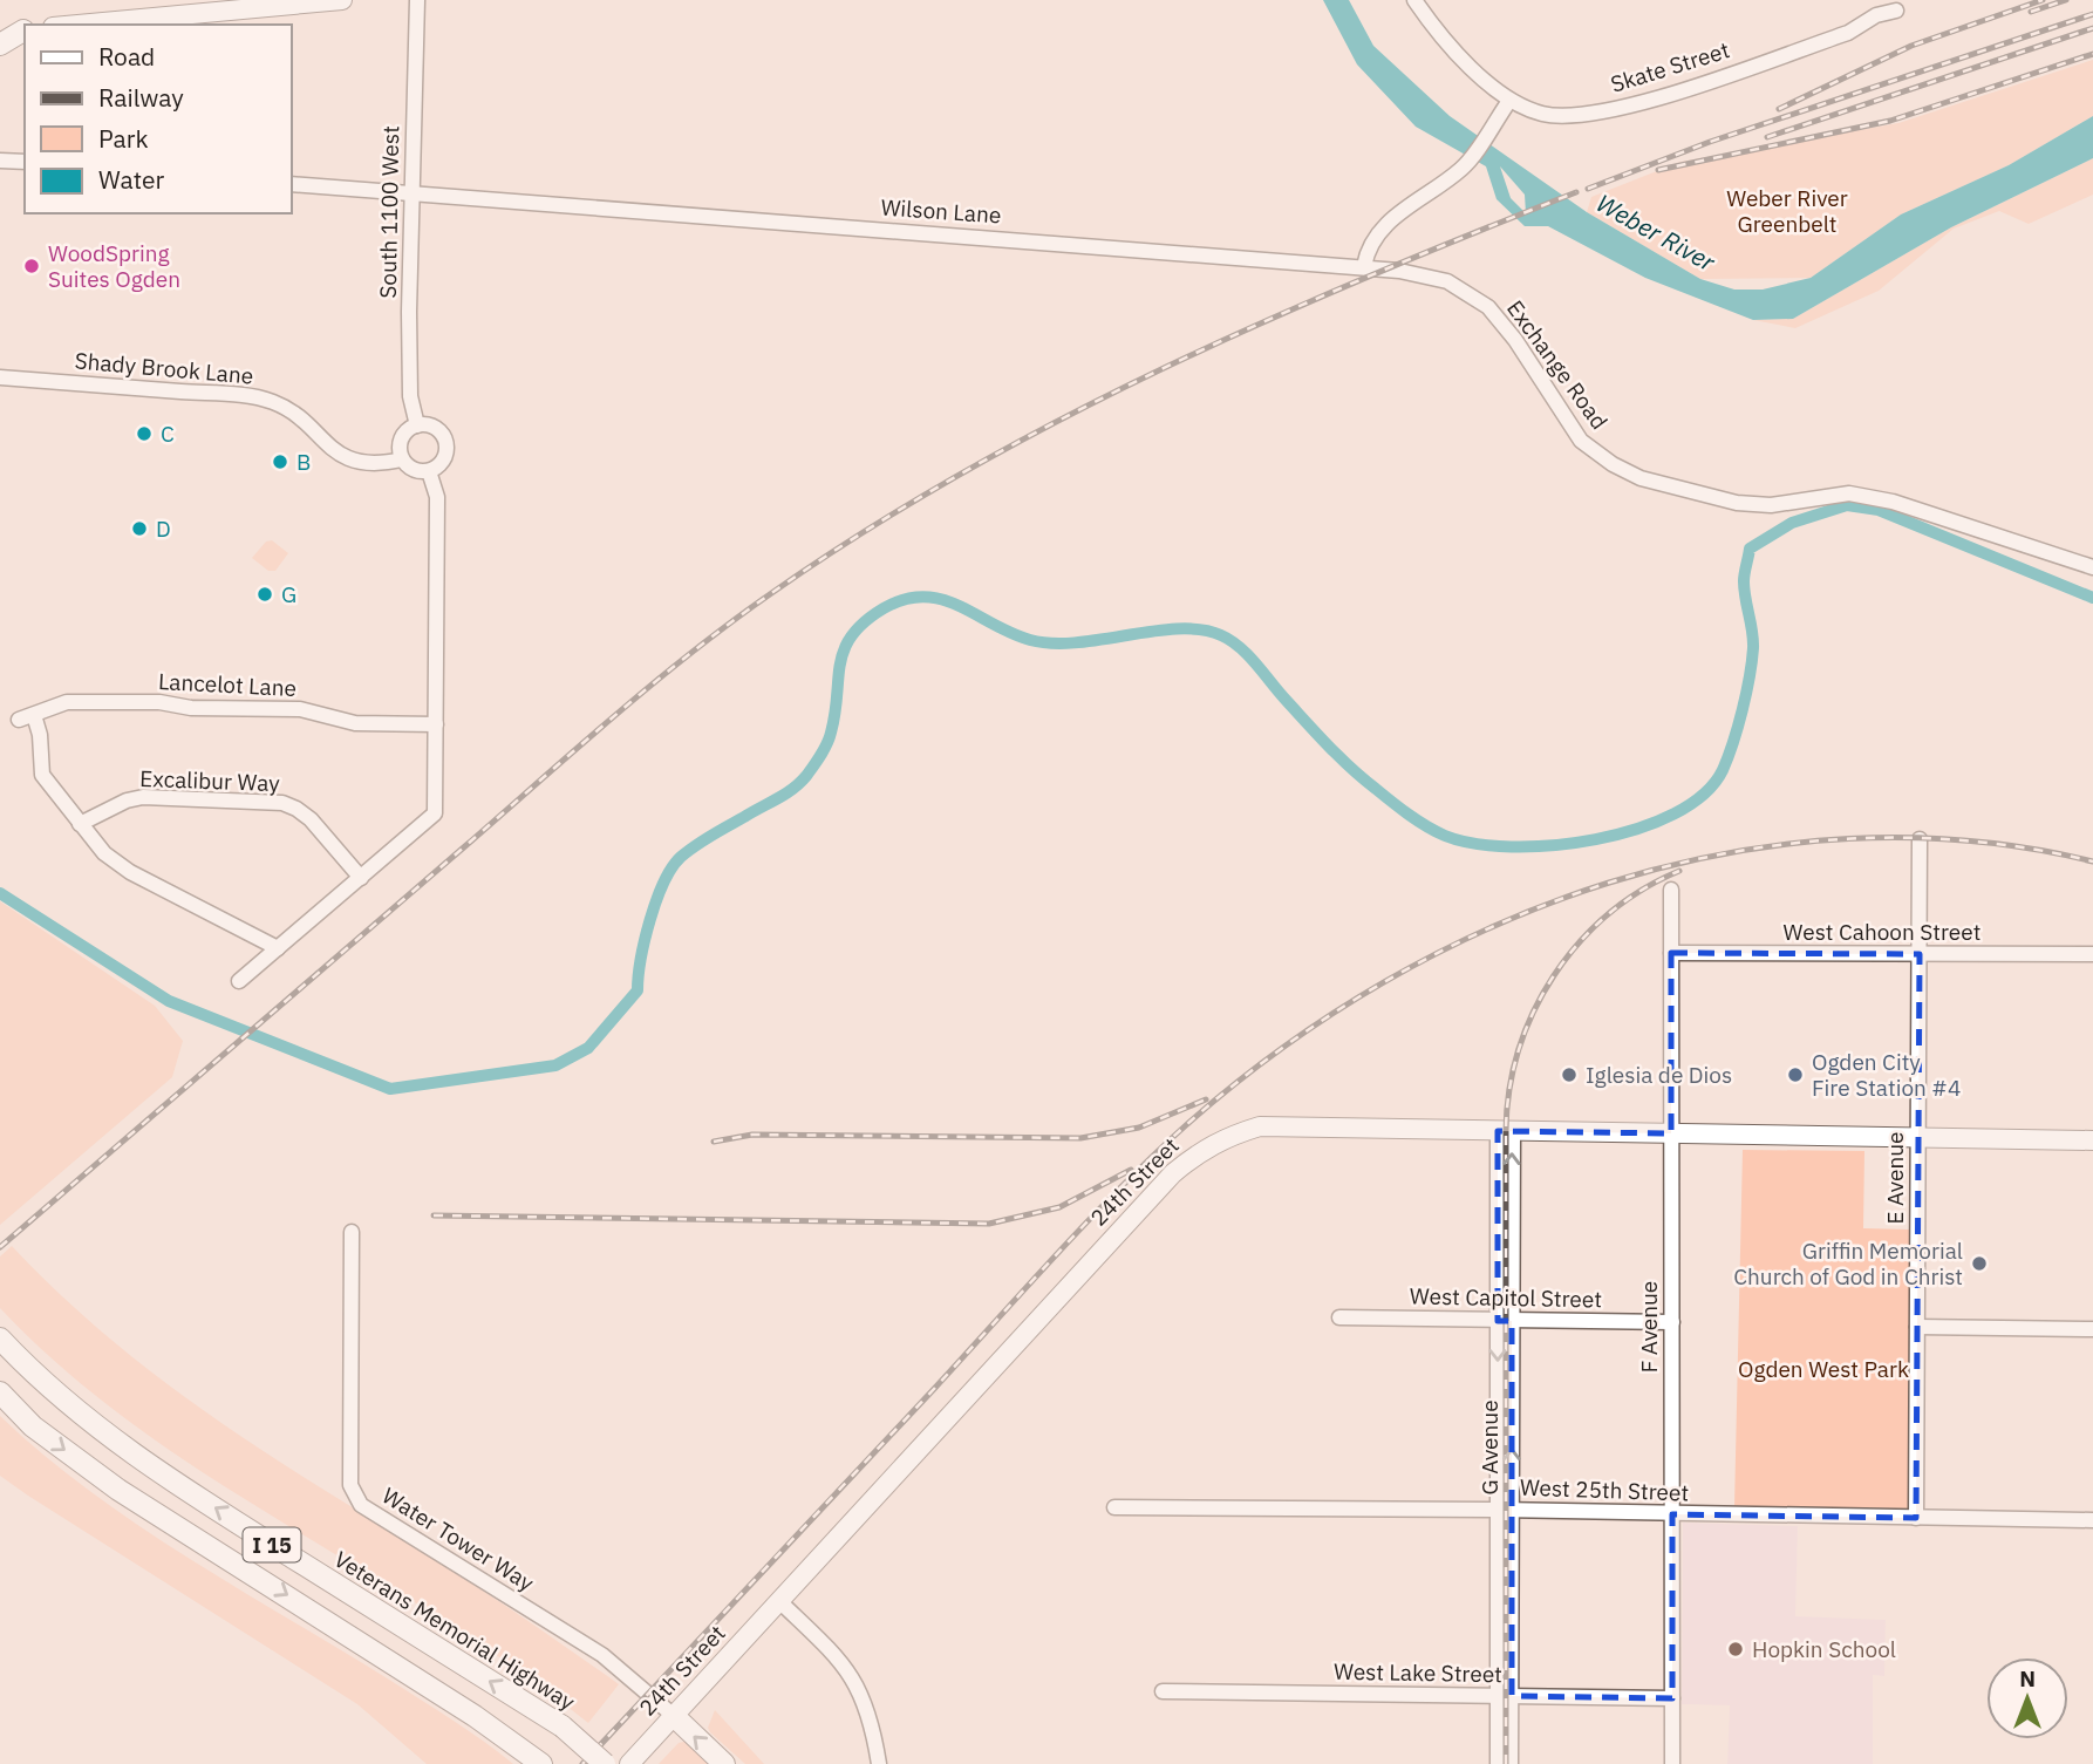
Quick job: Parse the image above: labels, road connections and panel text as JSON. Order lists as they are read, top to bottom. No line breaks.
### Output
{"streets":{"highway":["I 15","Veterans Memorial Highway"],"main road":["24th Street"],"street":["Skate Street","Wilson Lane","South 1100 West","Exchange Road","Shady Brook Lane","Lancelot Lane","Excalibur Way","West Cahoon Street","E Avenue","West Capitol Street","F Avenue","G Avenue","West 25th Street","Water Tower Way","West Lake Street"]},"crossings":[["Wilson Lane","South 1100 West"],["Wilson Lane","Exchange Road"],["South 1100 West","Shady Brook Lane"],["West Cahoon Street","E Avenue"],["West Cahoon Street","F Avenue"],["E Avenue","24th Street"],["E Avenue","West 25th Street"],["24th Street","F Avenue"],["24th Street","G Avenue"],["24th Street","Water Tower Way"],["West Capitol Street","F Avenue"],["West Capitol Street","G Avenue"],["F Avenue","West 25th Street"],["F Avenue","West Lake Street"],["G Avenue","West 25th Street"],["G Avenue","West Lake Street"]],"water":["Weber River"],"parks":["Weber River Greenbelt","Ogden West Park"],"places":["WoodSpring Suites Ogden","C","B","D","G","Iglesia de Dios","Ogden City Fire Station #4","Griffin Memorial Church of God in Christ","Hopkin School"],"legend":["Road","Railway","Park","Water"],"north":"top"}
